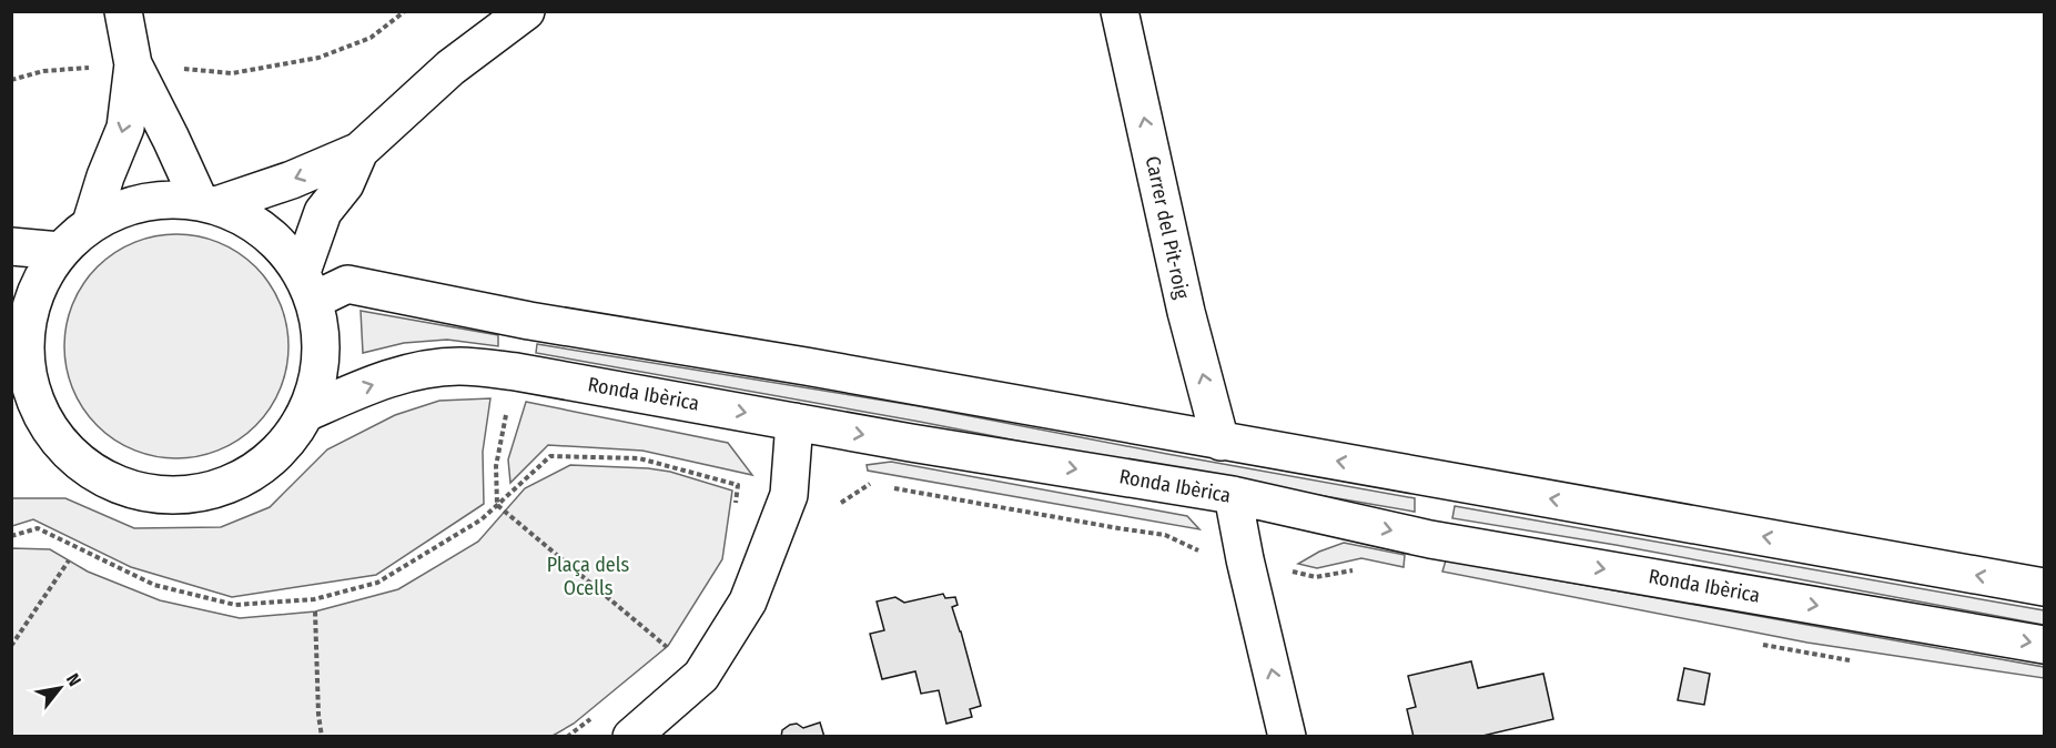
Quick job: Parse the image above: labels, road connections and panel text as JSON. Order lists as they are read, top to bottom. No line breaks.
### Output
{"streets":{"street":["Carrer del Pit-roig","Ronda Ibèrica"]},"one_way":["Carrer del Pit-roig"],"parks":["Plaça dels Ocells"],"north":"top right"}
